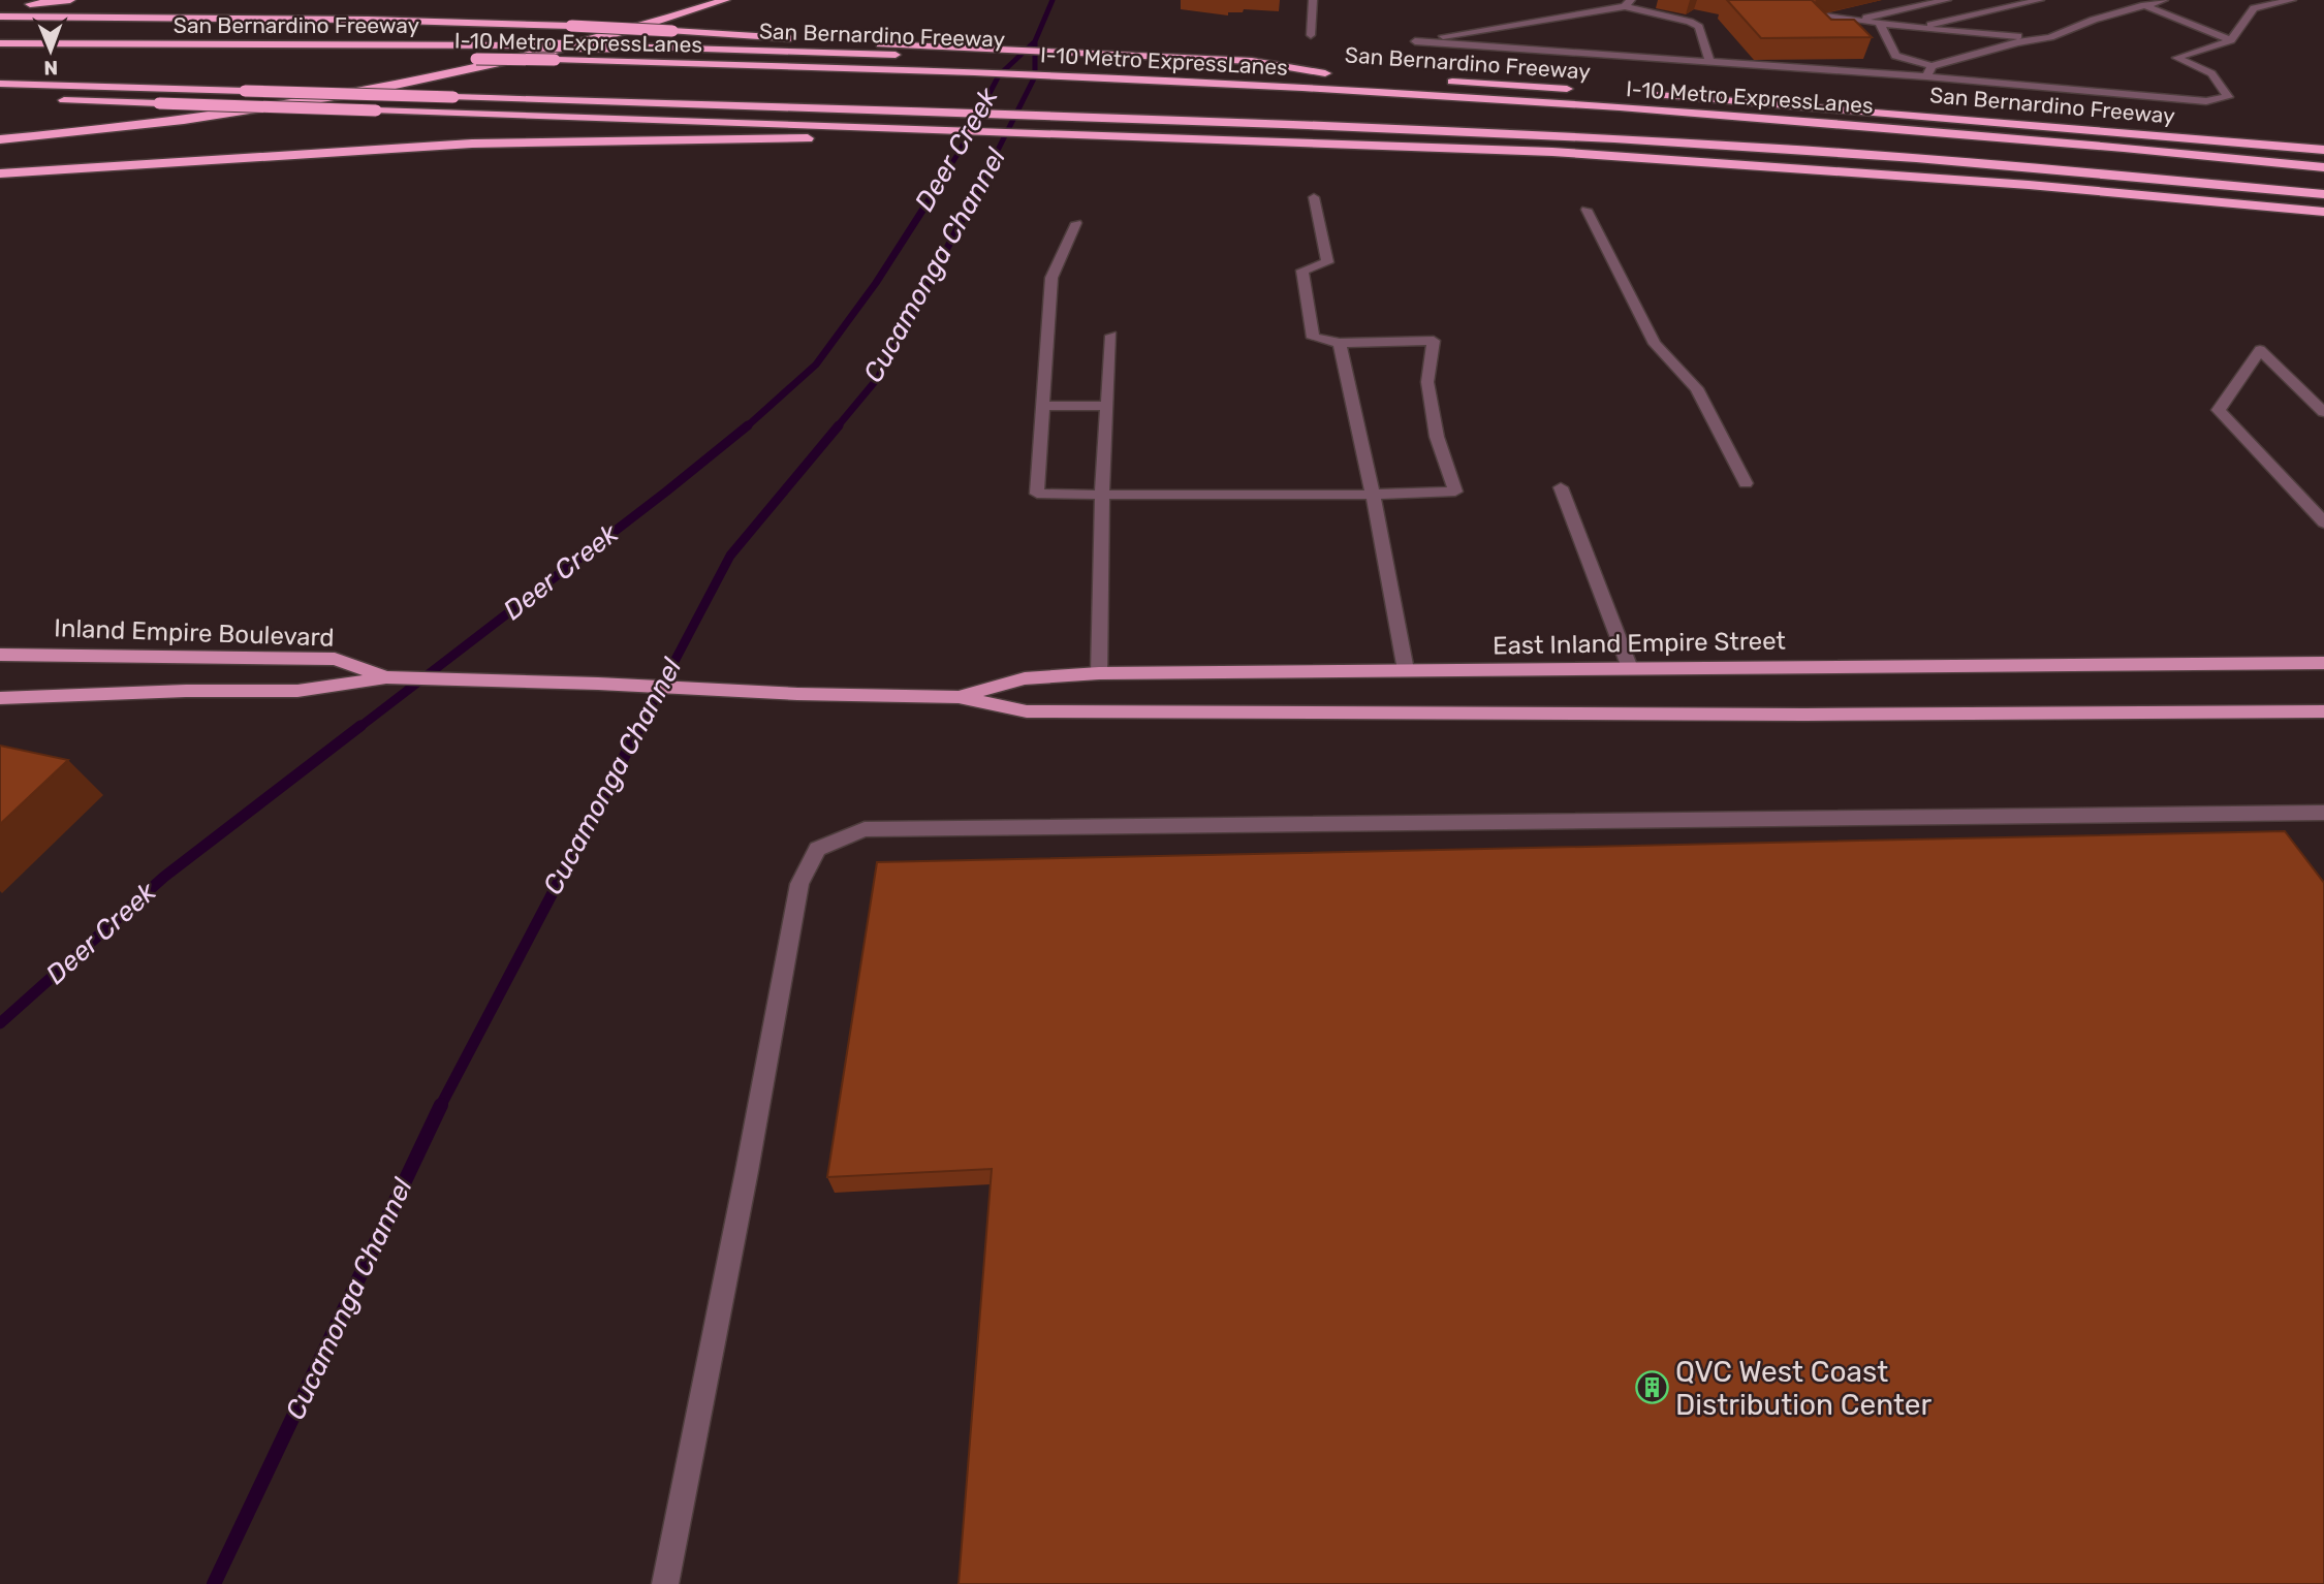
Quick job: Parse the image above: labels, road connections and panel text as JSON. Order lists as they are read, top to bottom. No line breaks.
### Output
{"streets":{"highway":["San Bernardino Freeway","I-10 Metro ExpressLanes"],"main road":["Inland Empire Boulevard","East Inland Empire Street"]},"crossings":[["Inland Empire Boulevard","East Inland Empire Street"]],"water":["Deer Creek","Cucamonga Channel"],"places":{"building":["QVC West Coast Distribution Center"]},"north":"bottom"}
